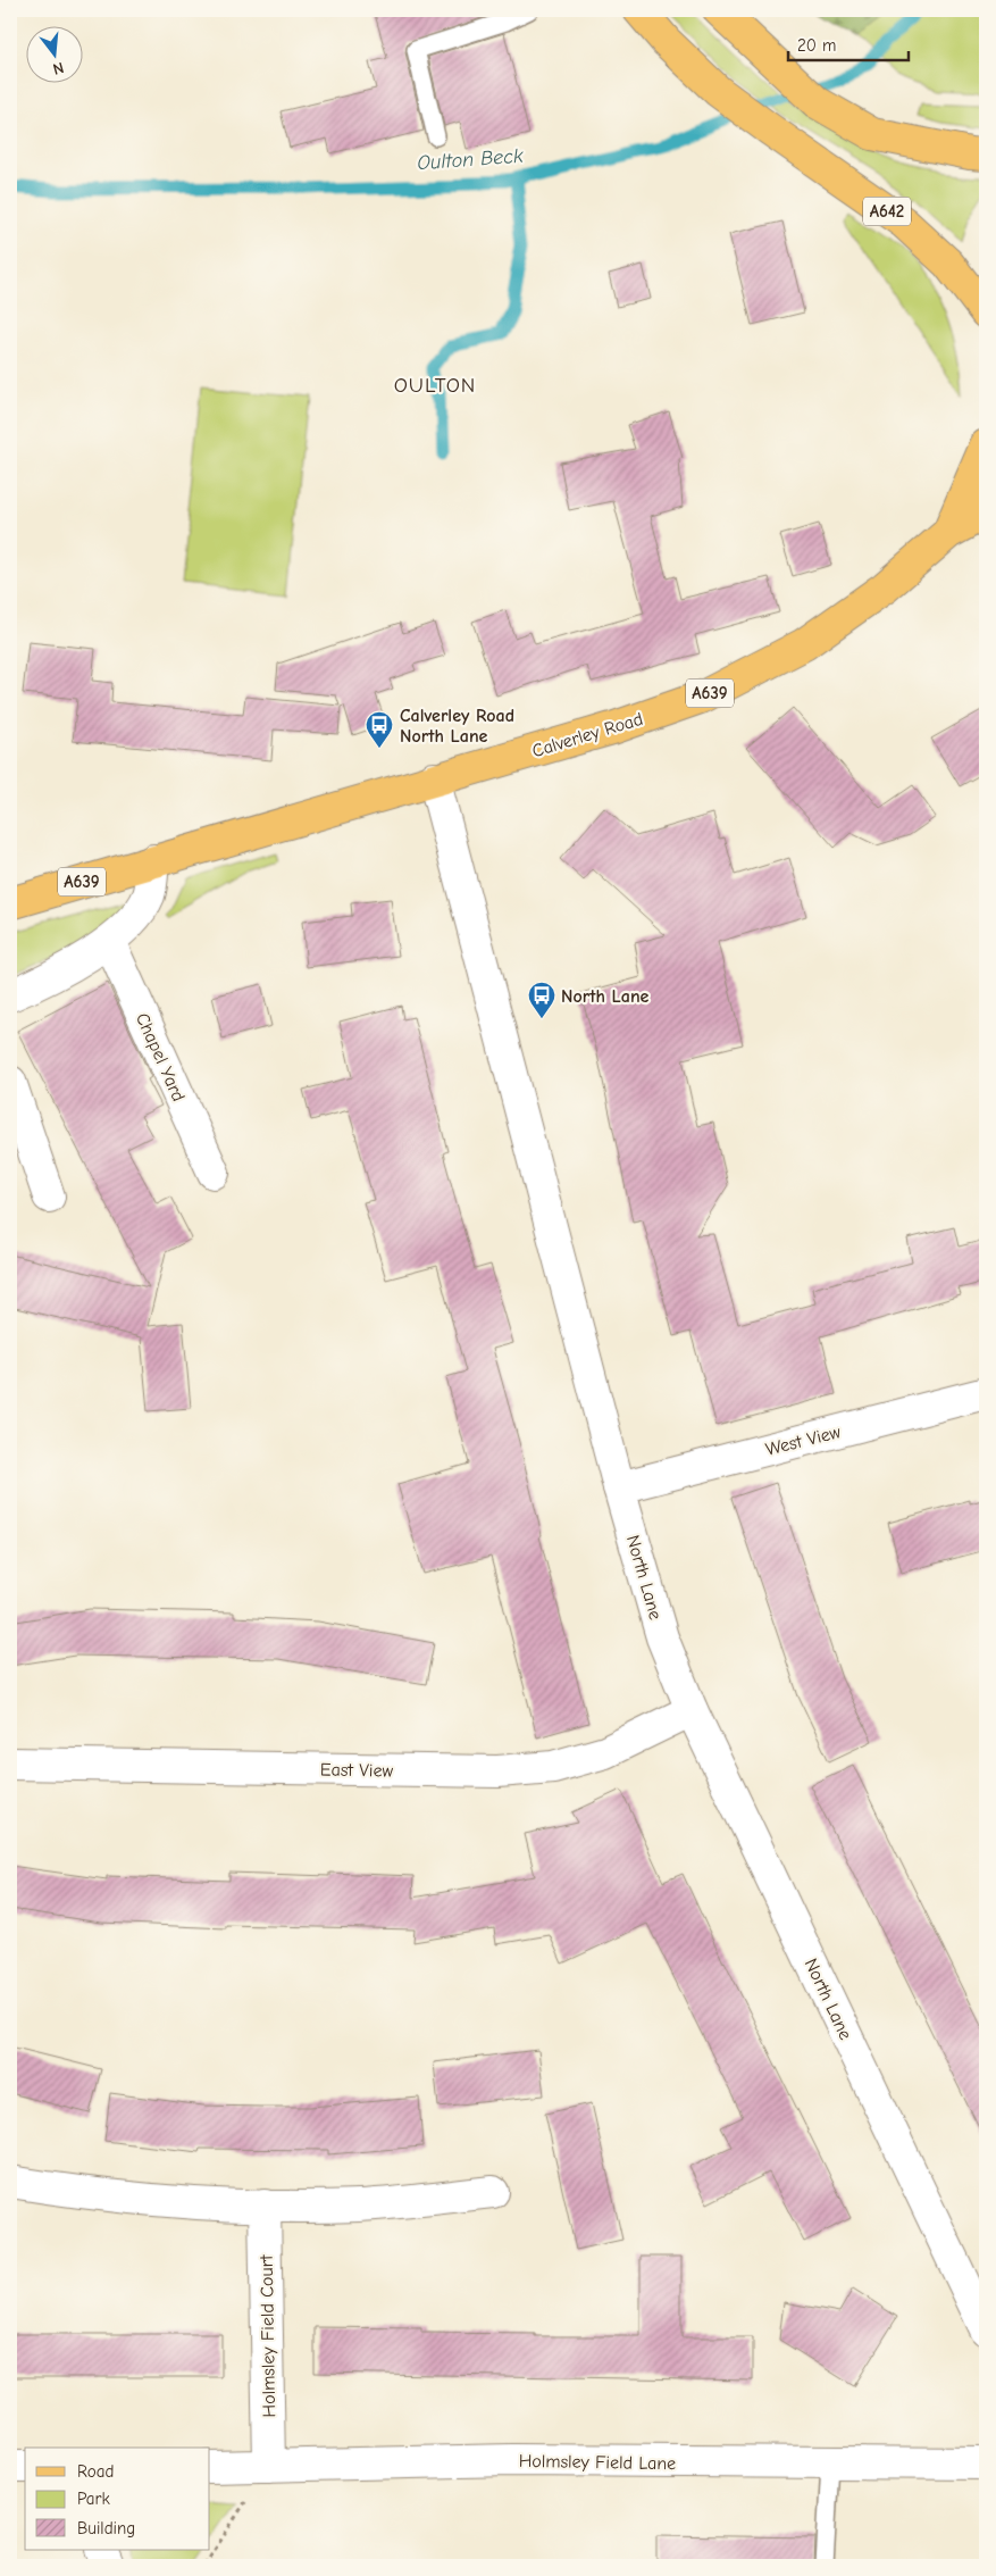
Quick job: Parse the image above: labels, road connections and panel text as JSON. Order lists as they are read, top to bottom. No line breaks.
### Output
{"streets":{"main road":["A642","A639","Calverley Road"],"street":["Chapel Yard","West View","North Lane","East View","Holmsley Field Court","Holmsley Field Lane"]},"crossings":[["Calverley Road","North Lane"],["West View","North Lane"],["North Lane","East View"],["Holmsley Field Court","Holmsley Field Lane"]],"districts":["OULTON"],"water":["Oulton Beck"],"places":{"bus stop":["Calverley Road North Lane","North Lane"]},"legend":["Road","Park","Building"],"scale_bar":"20 m","north":"bottom"}
